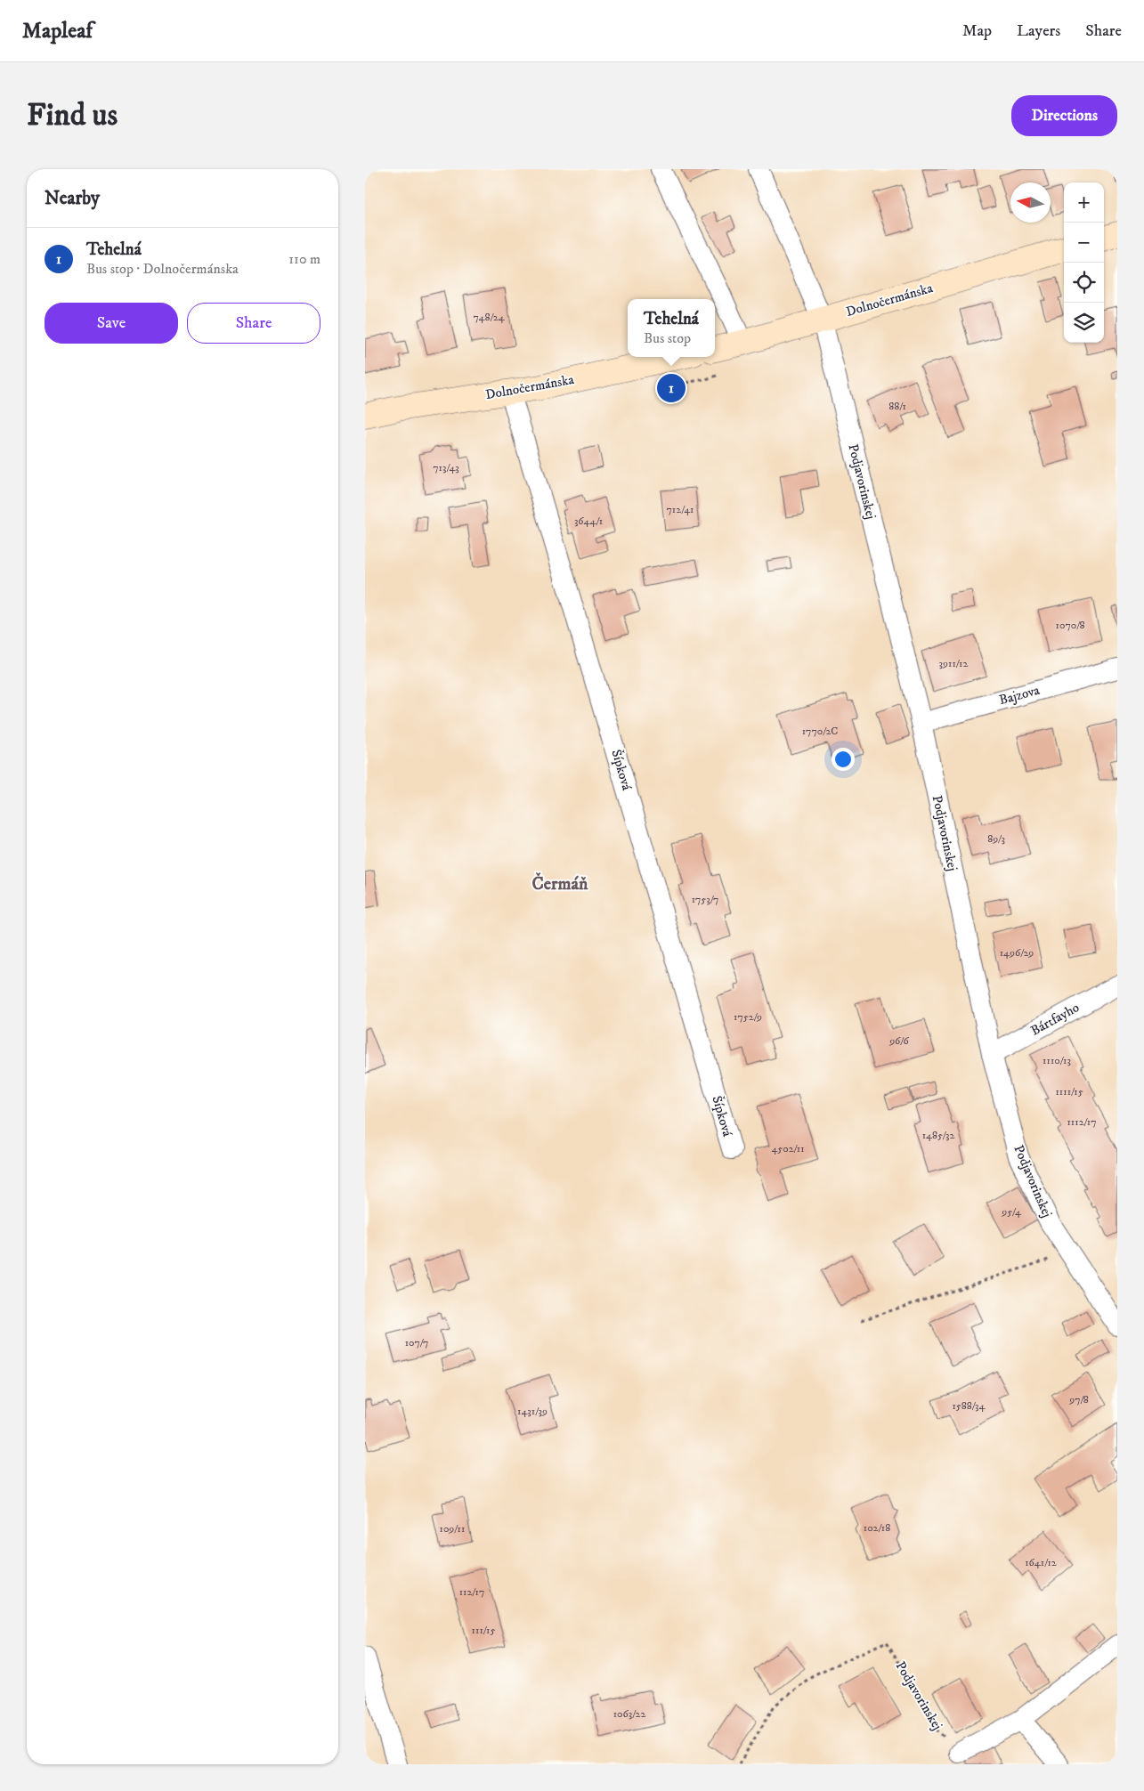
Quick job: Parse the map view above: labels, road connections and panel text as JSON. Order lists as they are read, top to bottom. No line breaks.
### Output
{"streets":{"street":["Dolnočermánska","Podjavorinskej","Bajzova","Šípková","Bártfayho"]},"crossings":[["Dolnočermánska","Podjavorinskej"],["Dolnočermánska","Šípková"],["Podjavorinskej","Bajzova"],["Podjavorinskej","Bártfayho"]],"districts":["Čermáň"],"house_numbers":["748/24","88/1","713/43","712/41","3644/1","1070/8","3911/12","1770/2C","89/3","1753/7","1496/29","1752/9","96/6","1110/13","1111/15","1112/17","1485/32","4502/11","95/4","107/7","97/8","1588/34","1431/39","102/18","109/11","1641/12","112/17","111/15","1063/22"],"north":"left","page":{"header":"Mapleaf","nav":["Map","Layers","Share"],"buttons":["Directions",["Save","Share"]],"title":"Find us","heading":"Nearby","map_buttons":["+","−"],"list":[{"mark":"1","name":"Tehelná","note":"Bus stop · Dolnočermánska","value":"110 m"}],"popup":["Tehelná","Bus stop"],"pins":"1"}}
